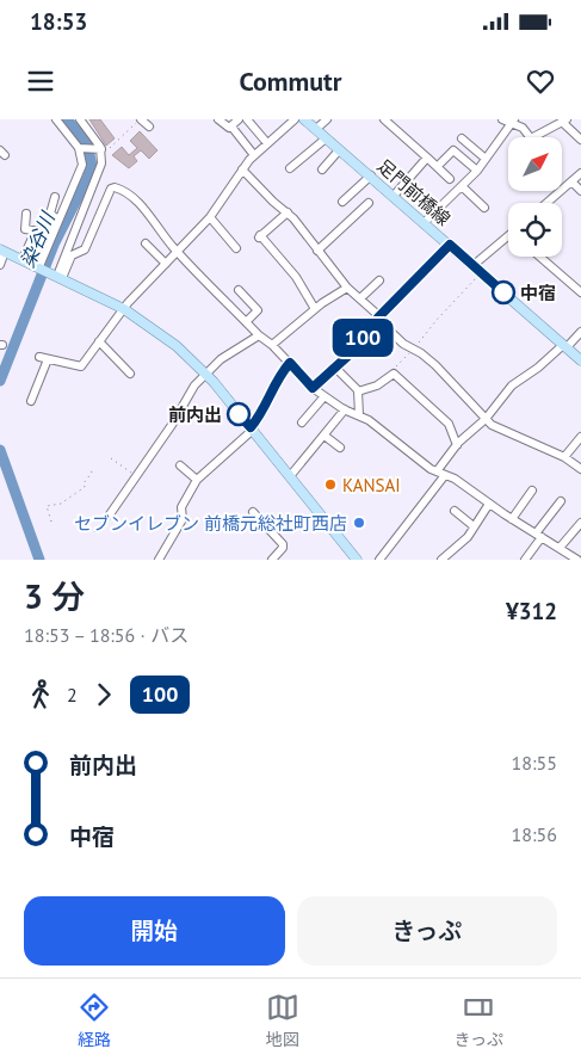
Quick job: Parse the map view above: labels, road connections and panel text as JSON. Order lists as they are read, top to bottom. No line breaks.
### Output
{"streets":{"main road":["足門前橋線"]},"water":["染谷川"],"places":["中宿","前内出","KANSAI","セブンイレブン 前橋元総社町西店"],"lines":["bus line 100"],"north":"top right","page":{"status":"18:53","header":"Commutr","on_map":"100","heading":["3 分","18:53 – 18:56 · バス","¥312"],"legs":["2","100"],"list":[{"name":"前内出","value":"18:55"},{"name":"中宿","value":"18:56"}],"buttons":["開始","きっぷ"],"tabs":["経路","地図","きっぷ"]}}
